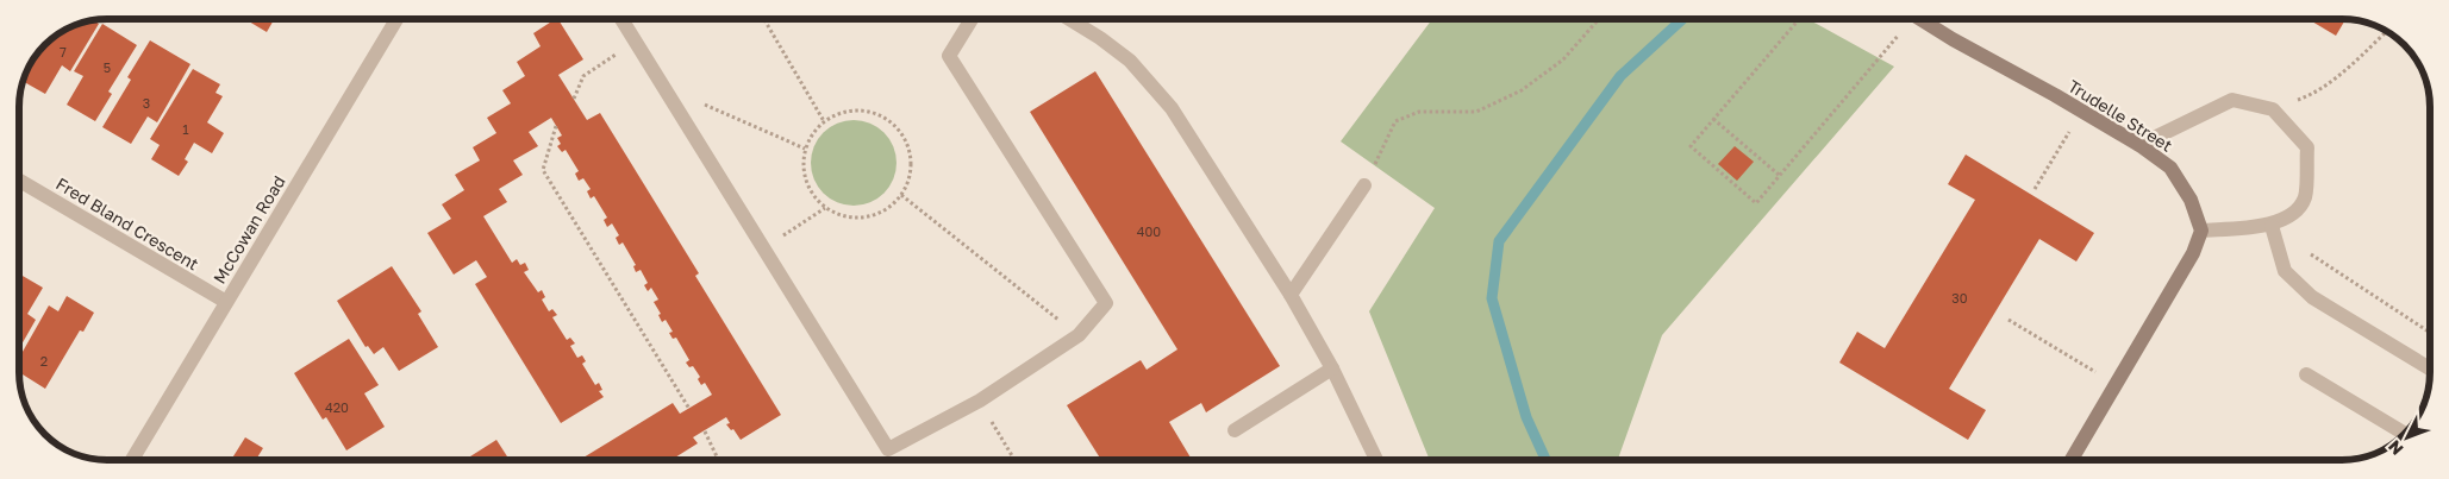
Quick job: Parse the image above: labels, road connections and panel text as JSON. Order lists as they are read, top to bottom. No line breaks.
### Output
{"streets":{"street":["Trudelle Street","Fred Bland Crescent","McCowan Road"]},"crossings":[["Fred Bland Crescent","McCowan Road"]],"house_numbers":["7","5","3","1","400","30","2","420"],"north":"bottom left"}
